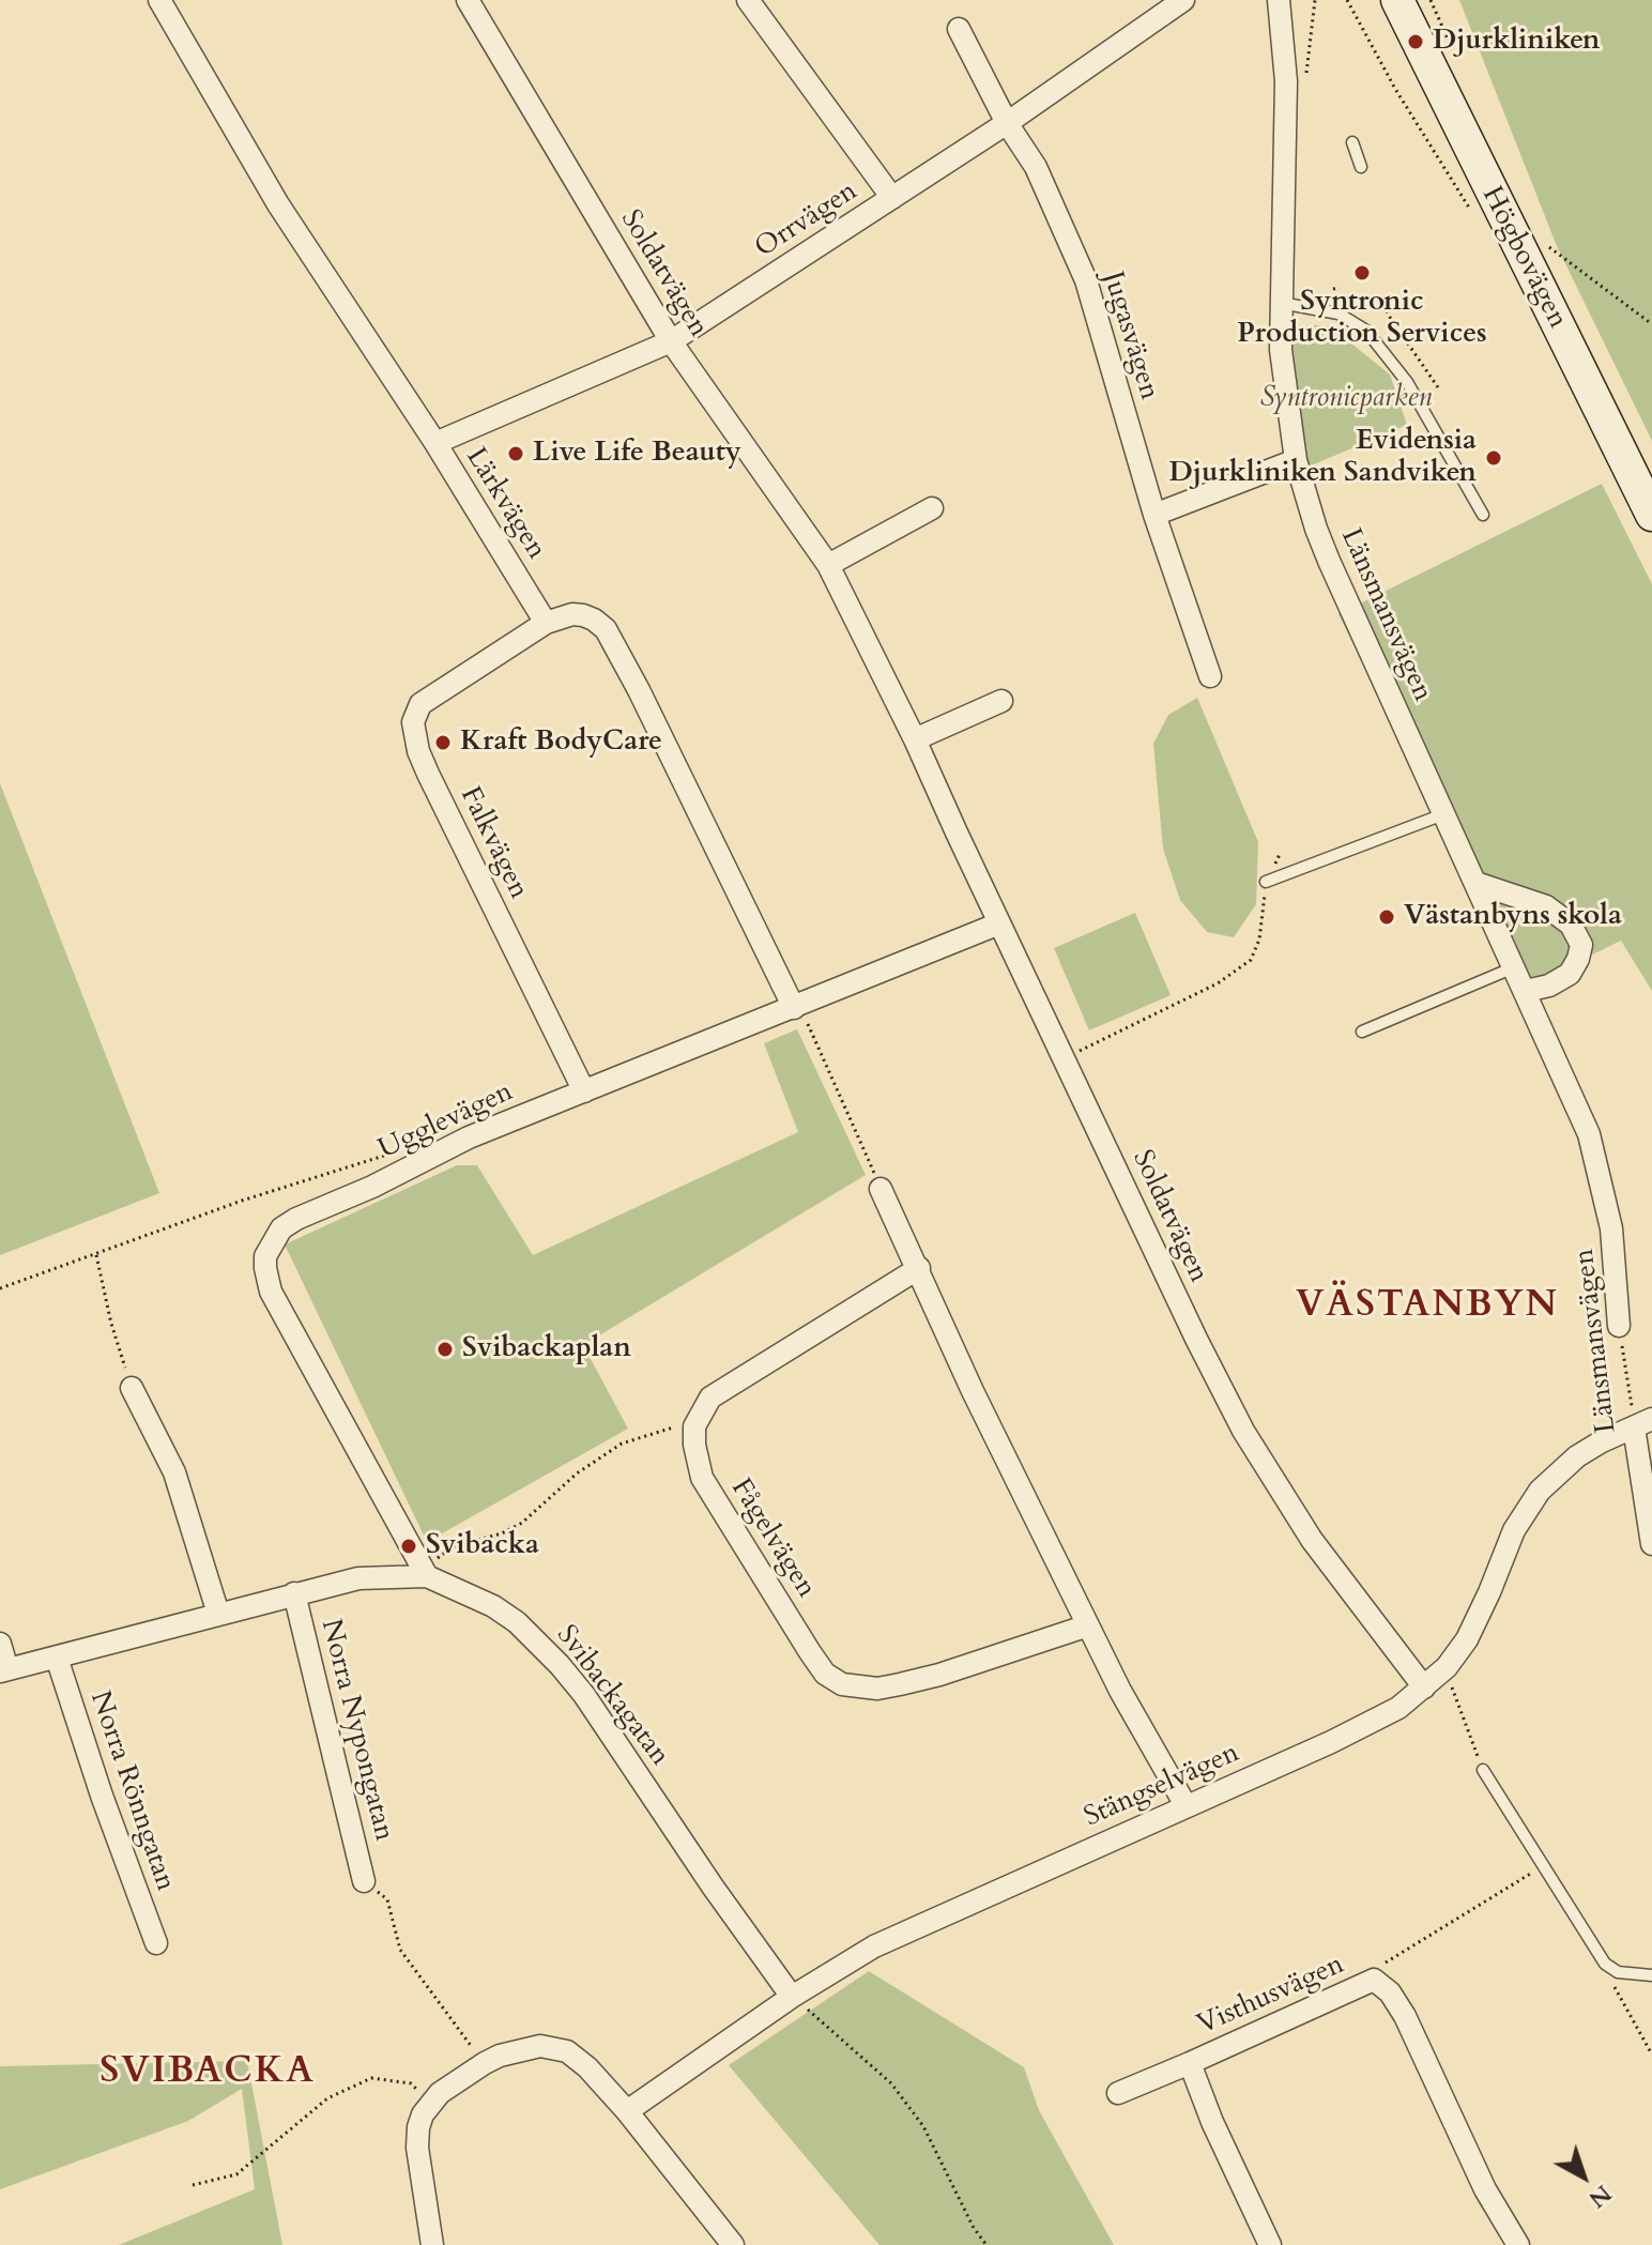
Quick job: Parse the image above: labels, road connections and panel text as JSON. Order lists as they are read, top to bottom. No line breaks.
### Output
{"streets":{"main road":["Högbovägen"],"street":["Orrvägen","Soldatvägen","Jugasvägen","Lärkvägen","Länsmansvägen","Falkvägen","Ugglevägen","Fågelvägen","Svibackagatan","Norra Nypongatan","Stängselvägen","Norra Rönngatan","Visthusvägen"]},"crossings":[["Orrvägen","Soldatvägen"],["Orrvägen","Jugasvägen"],["Orrvägen","Lärkvägen"],["Soldatvägen","Ugglevägen"],["Soldatvägen","Stängselvägen"],["Lärkvägen","Falkvägen"],["Länsmansvägen","Stängselvägen"],["Falkvägen","Ugglevägen"],["Ugglevägen","Svibackagatan"],["Svibackagatan","Norra Nypongatan"],["Svibackagatan","Stängselvägen"],["Svibackagatan","Norra Rönngatan"]],"districts":["VÄSTANBYN","SVIBACKA"],"parks":["Syntronicparken"],"places":["Djurkliniken","Syntronic Production Services","Live Life Beauty","Evidensia Djurkliniken Sandviken","Kraft BodyCare","Västanbyns skola","Svibackaplan","Svibacka"],"north":"bottom right"}
